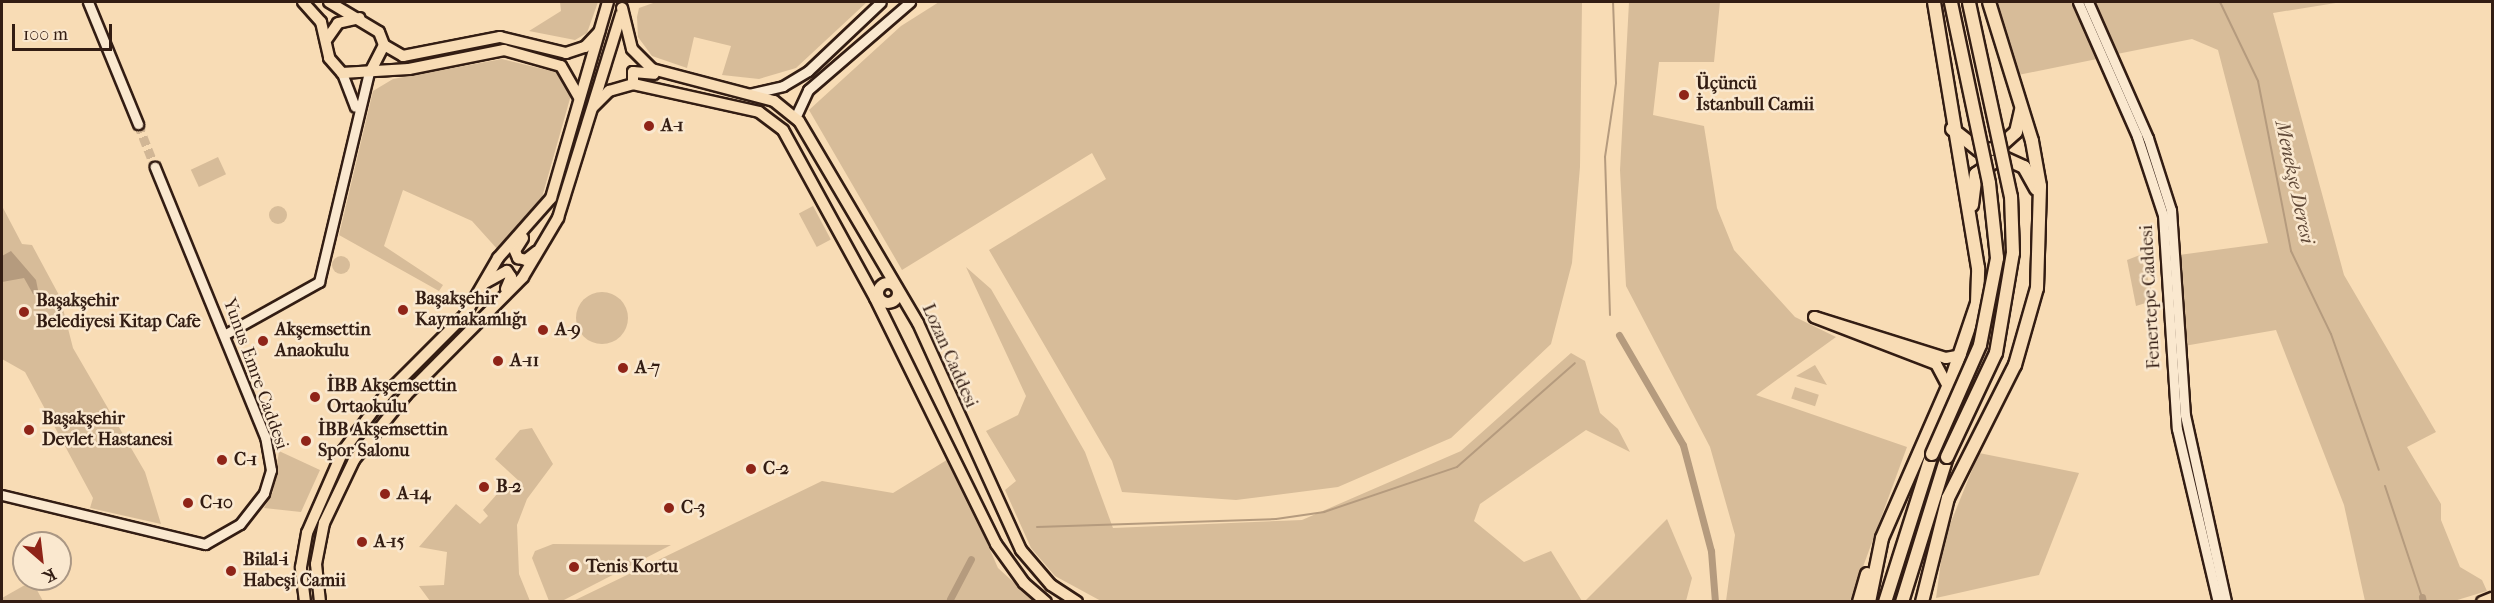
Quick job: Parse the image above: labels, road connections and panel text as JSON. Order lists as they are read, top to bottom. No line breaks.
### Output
{"streets":{"main road":["Lozan Caddesi"],"street":["Fenertepe Caddesi","Yunus Emre Caddesi"]},"water":["Menekşe Deresi"],"places":["Üçüncü İstanbull Camii","A-1","Başakşehir Kaymakamlığı","Başakşehir Belediyesi Kitap Cafe","A-9","Akşemsettin Anaokulu","A-11","A-7","İBB Akşemsettin Ortaokulu","Başakşehir Devlet Hastanesi","İBB Akşemsettin Spor Salonu","C-1","C-2","B-2","A-14","C-10","C-3","A-15","Tenis Kortu","Bilal-i Habeşi Camii"],"scale_bar":"100 m","north":"bottom right"}
